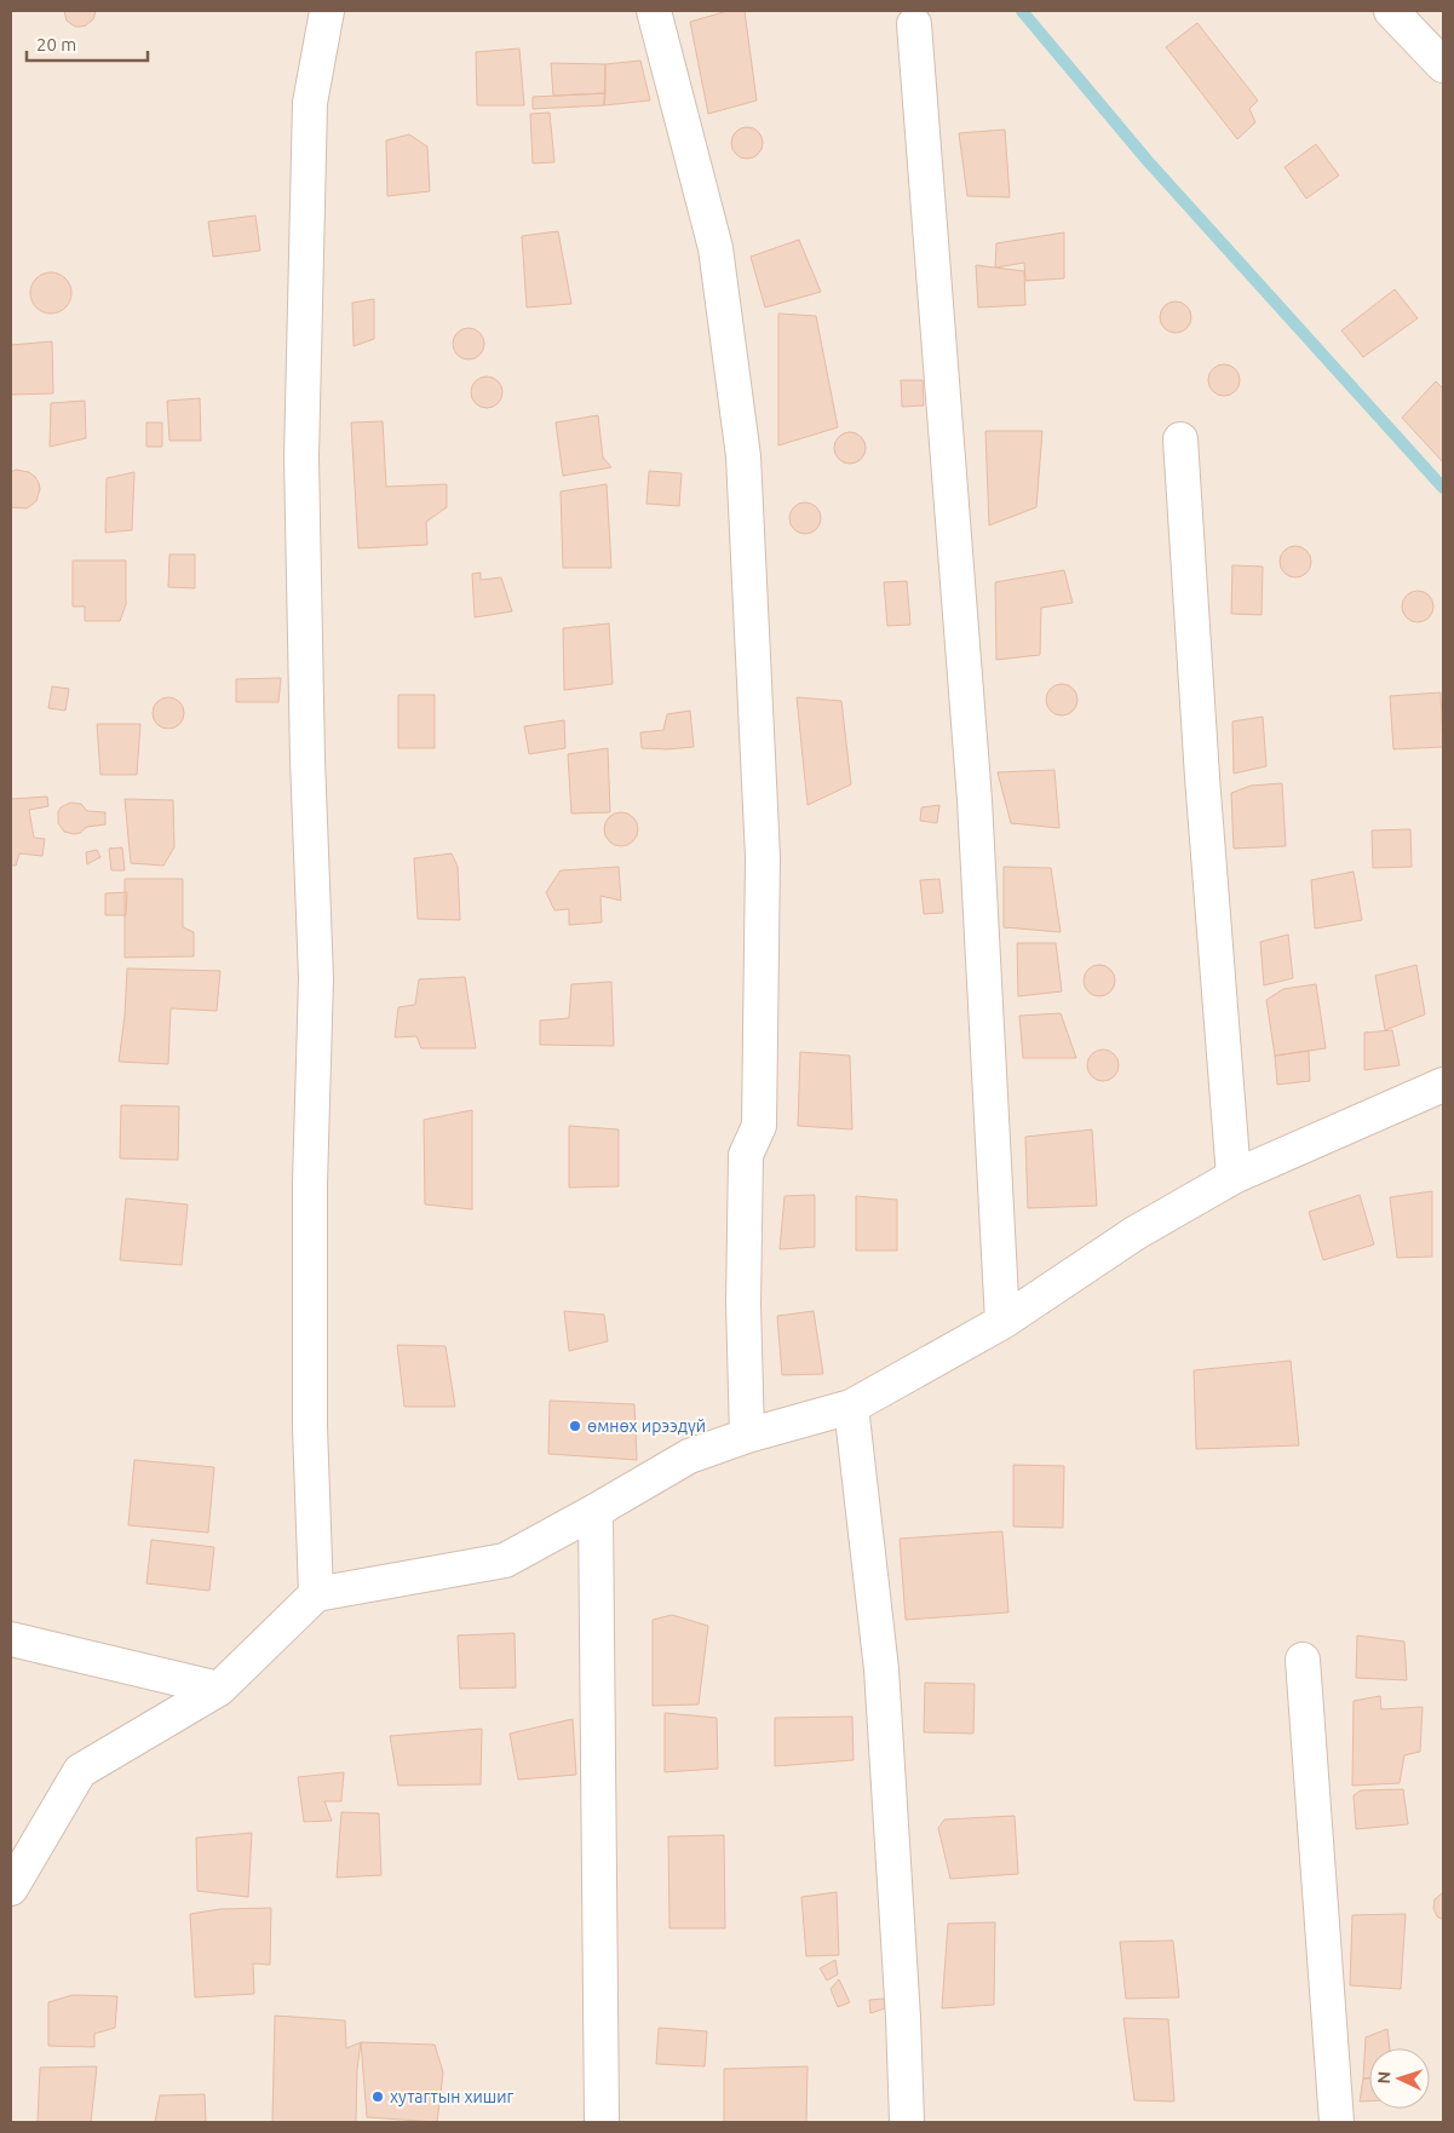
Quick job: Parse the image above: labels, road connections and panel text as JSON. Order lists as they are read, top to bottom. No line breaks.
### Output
{"places":["өмнөх ирээдүй","хутагтын хишиг"],"scale_bar":"20 m","north":"left"}
